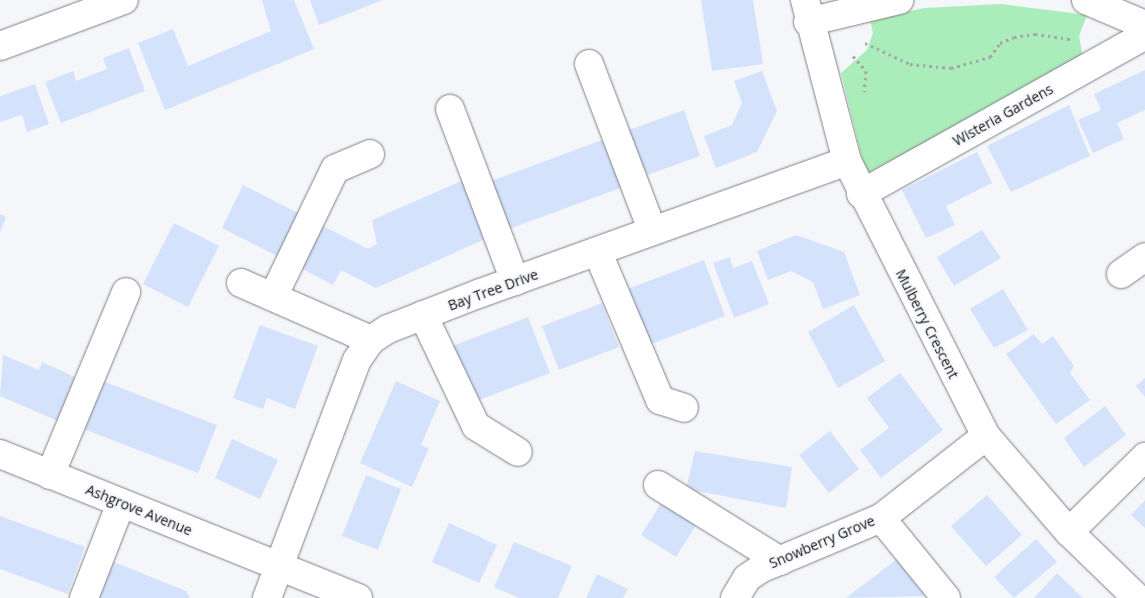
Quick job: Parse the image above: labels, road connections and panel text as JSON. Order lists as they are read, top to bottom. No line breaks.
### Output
{"streets":{"street":["Wisteria Gardens","Bay Tree Drive","Mulberry Crescent","Ashgrove Avenue","Snowberry Grove"]},"crossings":[["Wisteria Gardens","Mulberry Crescent"],["Bay Tree Drive","Mulberry Crescent"],["Bay Tree Drive","Ashgrove Avenue"],["Mulberry Crescent","Snowberry Grove"]]}
